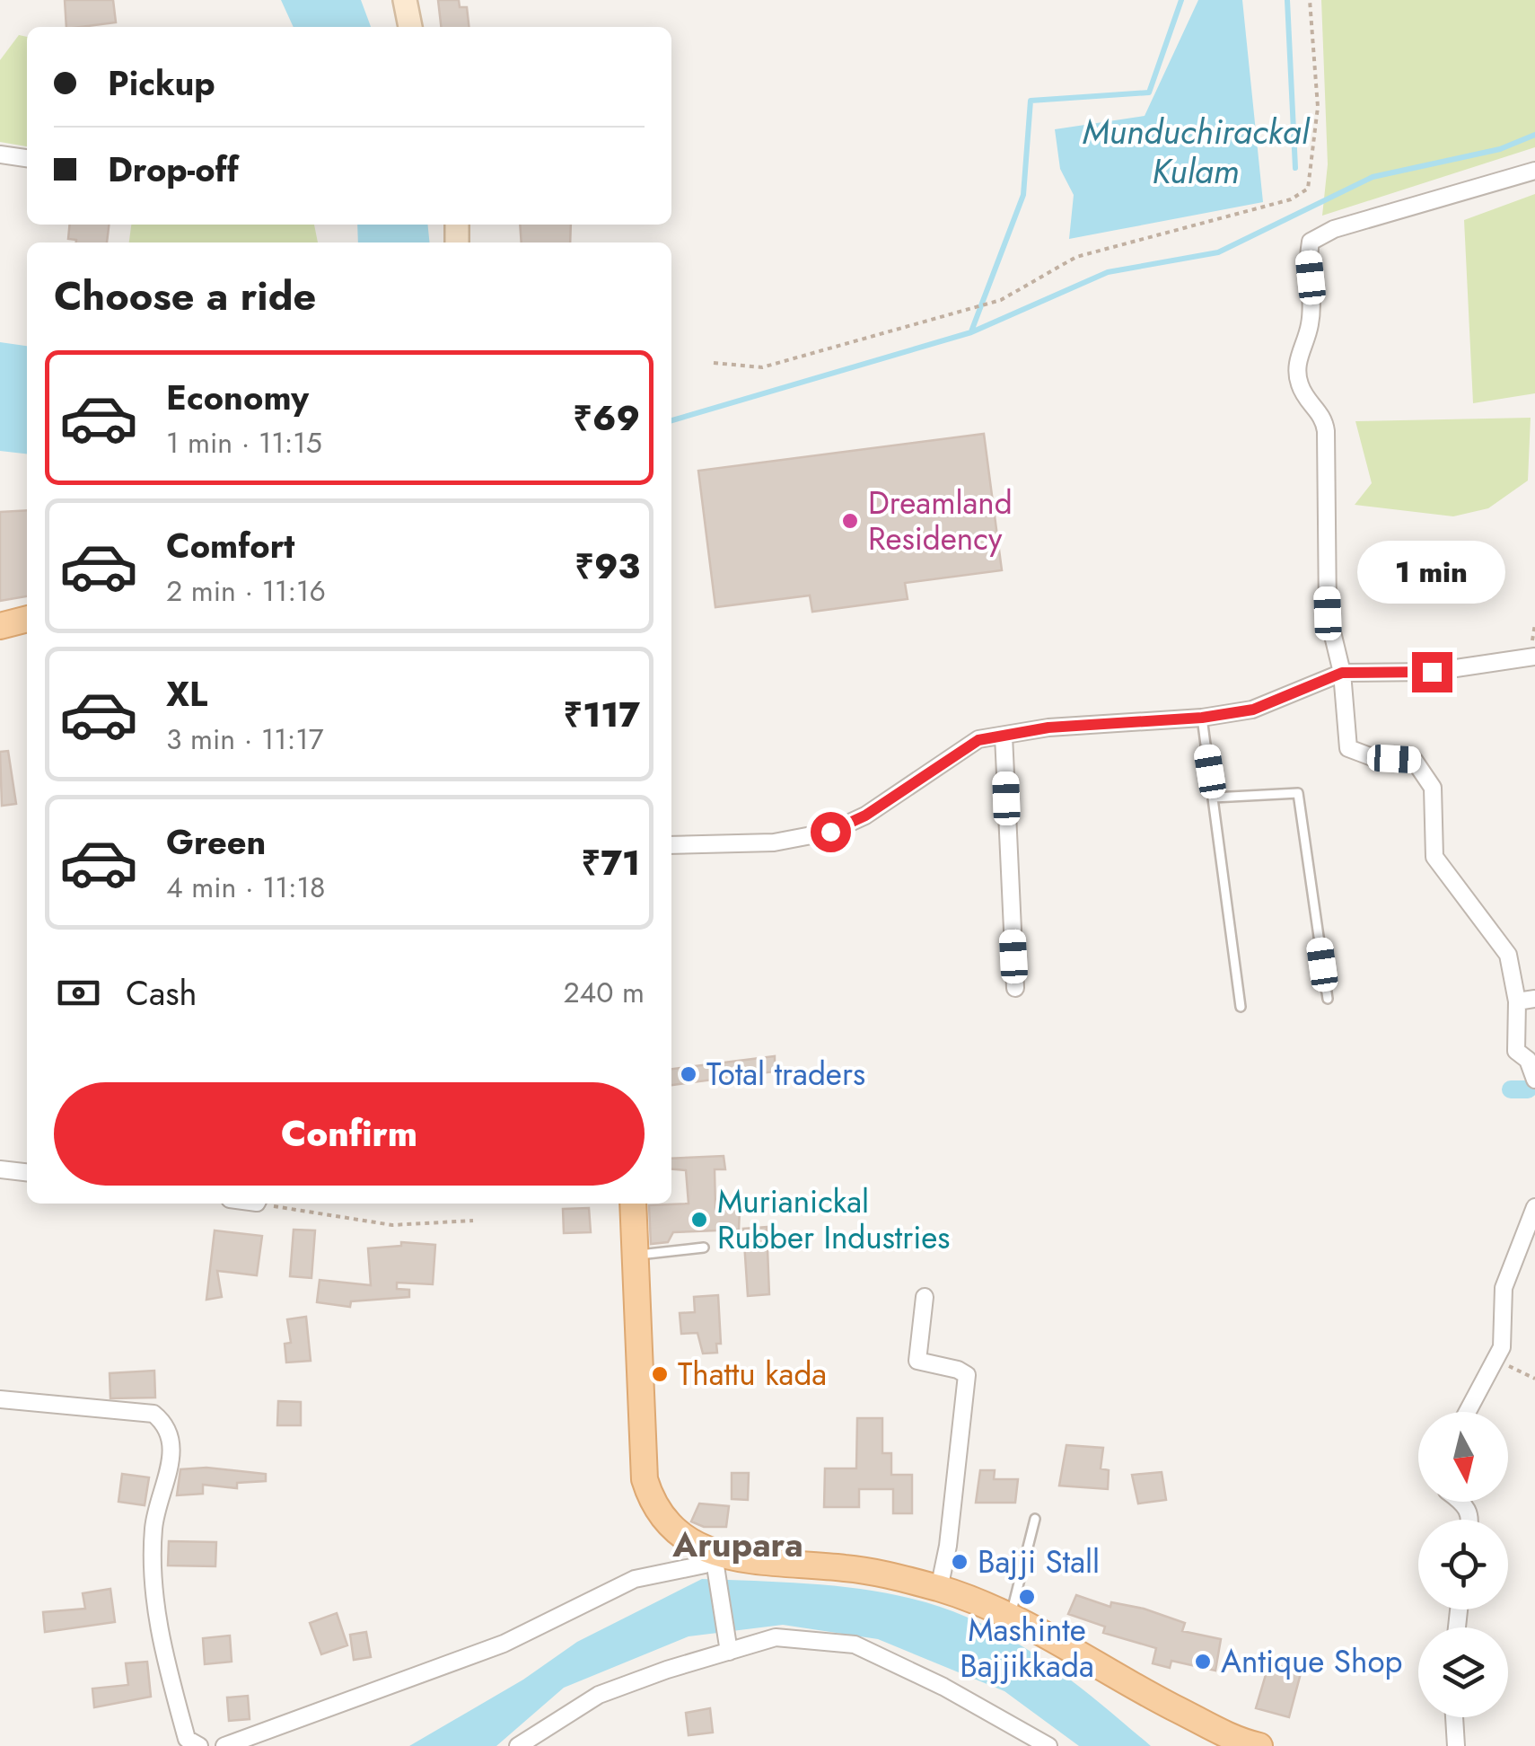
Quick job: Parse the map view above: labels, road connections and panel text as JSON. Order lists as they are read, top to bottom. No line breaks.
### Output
{"districts":["Arupara"],"water":["Munduchirackal Kulam"],"places":["Dreamland Residency","Total traders","Murianickal Rubber Industries","Thattu kada","Bajji Stall","Mashinte Bajjikkada","Antique Shop"],"north":"bottom","page":{"banner":["Pickup","Drop-off"],"heading":"Choose a ride","list":[{"name":"Economy","note":"1 min · 11:15","value":"₹69"},{"name":"Comfort","note":"2 min · 11:16","value":"₹93"},{"name":"XL","note":"3 min · 11:17","value":"₹117"},{"name":"Green","note":"4 min · 11:18","value":"₹71"}],"bubble":"1 min","pay":["Cash","240 m"],"buttons":"Confirm"}}
